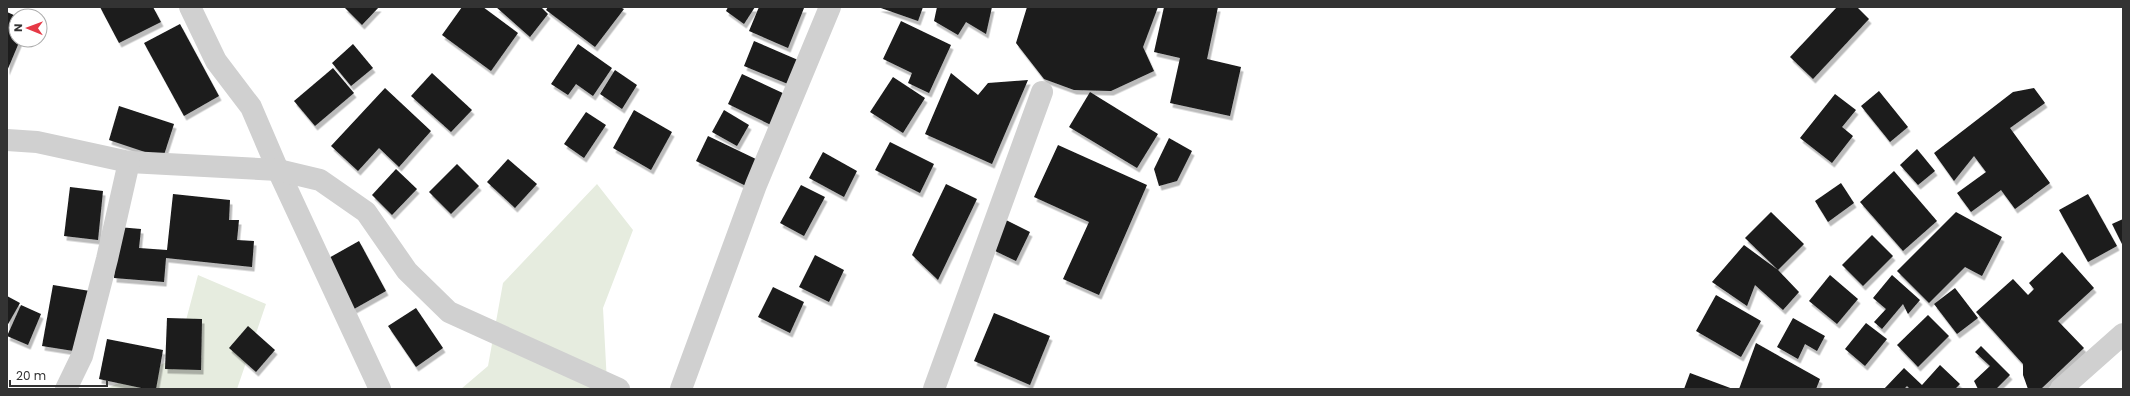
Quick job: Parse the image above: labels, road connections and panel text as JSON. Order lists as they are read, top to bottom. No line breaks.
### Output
{"scale_bar":"20 m","north":"left"}
